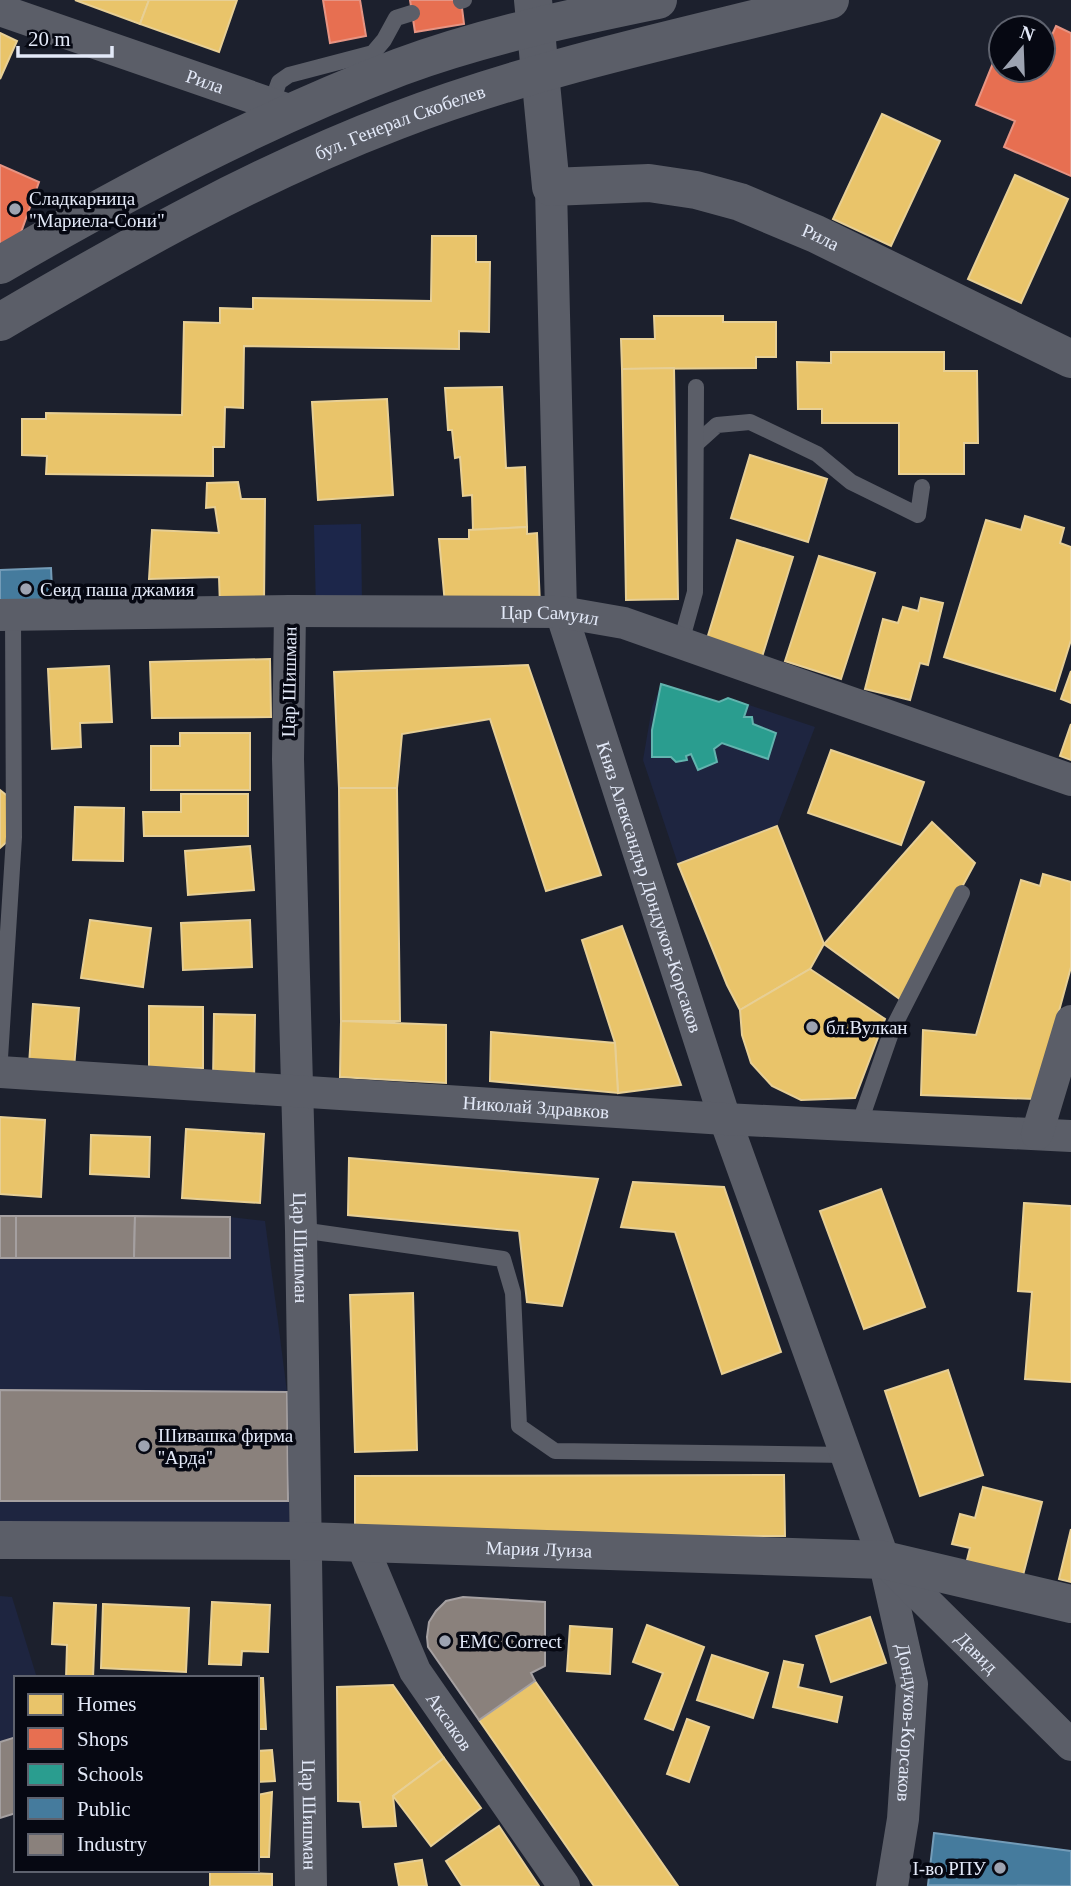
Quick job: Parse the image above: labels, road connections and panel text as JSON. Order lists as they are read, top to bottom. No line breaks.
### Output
{"streets":{"street":["Рила","бул. Генерал Скобелев","Цар Самуил","Цар Шишман","Княз Александър Дондуков-Корсаков","Николай Здравков","Мария Луиза","Давид","Аксаков","Дондуков-Корсаков"]},"crossings":[["Рила","Княз Александър Дондуков-Корсаков"],["Цар Самуил","Цар Шишман"],["Цар Самуил","Княз Александър Дондуков-Корсаков"],["Цар Шишман","Николай Здравков"],["Цар Шишман","Мария Луиза"],["Княз Александър Дондуков-Корсаков","Николай Здравков"],["Княз Александър Дондуков-Корсаков","Мария Луиза"],["Княз Александър Дондуков-Корсаков","Давид"],["Княз Александър Дондуков-Корсаков","Дондуков-Корсаков"],["Мария Луиза","Давид"],["Мария Луиза","Аксаков"],["Мария Луиза","Дондуков-Корсаков"],["Давид","Дондуков-Корсаков"]],"places":["Сладкарница \"Мариела-Сони\"","Сеид паша джамия","бл.Вулкан","Шивашка фирма ''Арда''","EMC Correct","I-во РПУ"],"legend":["Homes","Shops","Schools","Public","Industry"],"scale_bar":"20 m","north":"top"}
